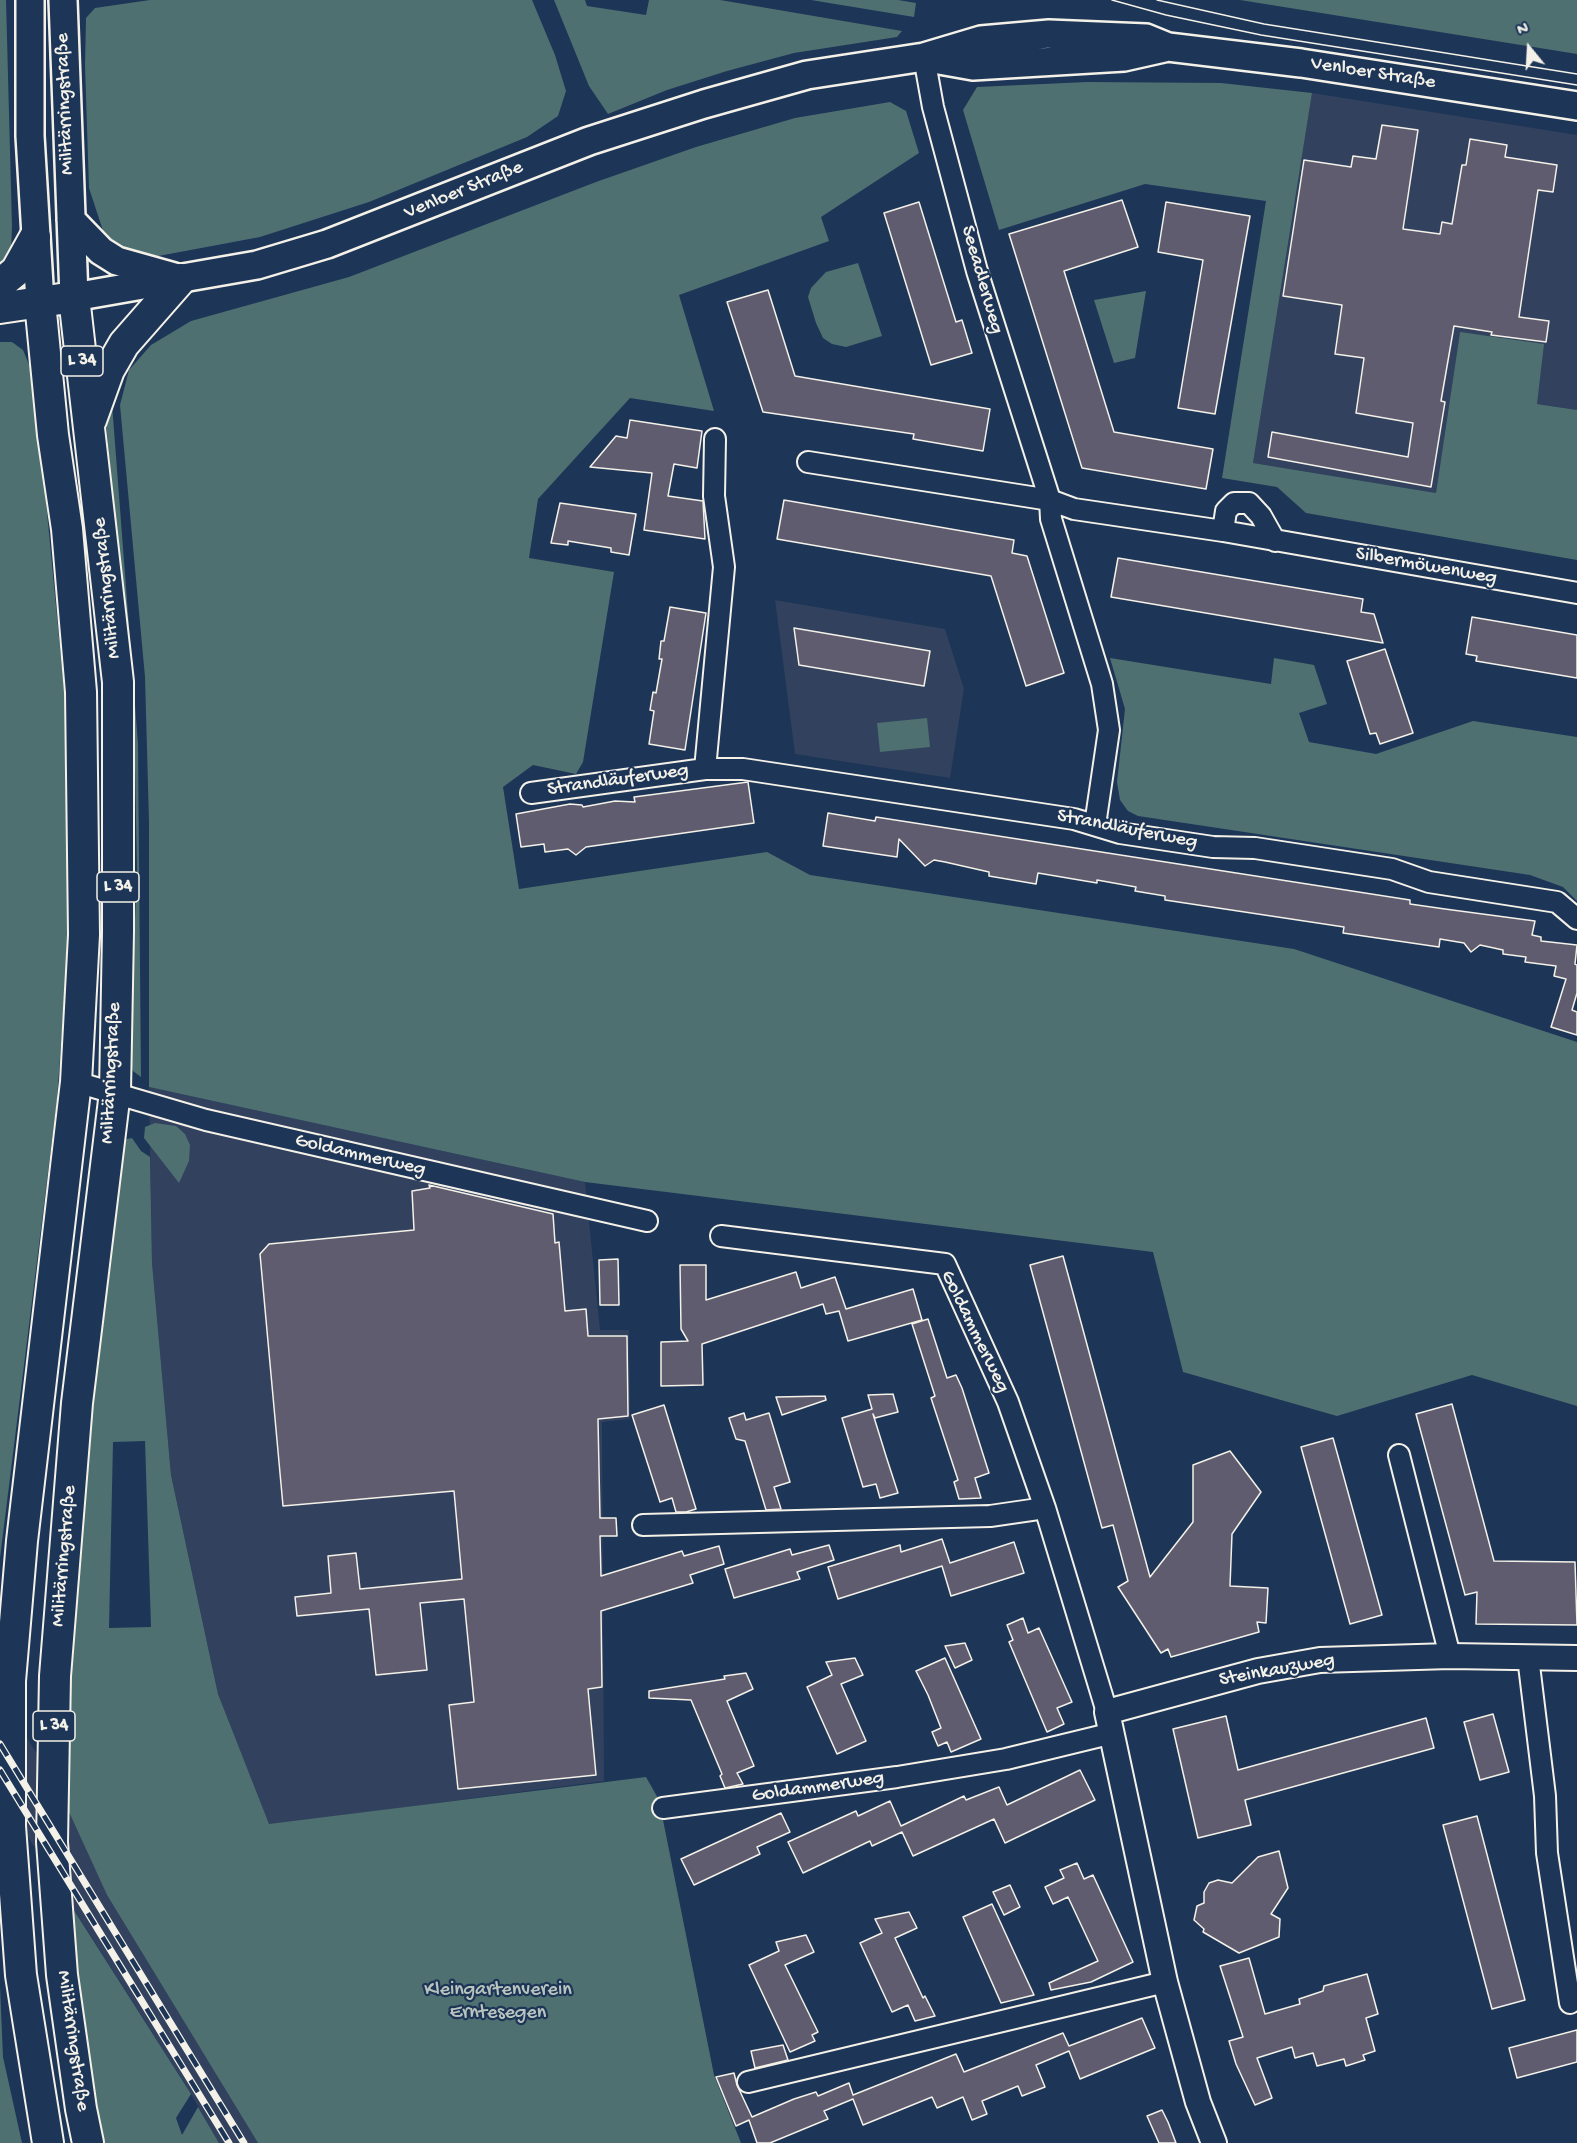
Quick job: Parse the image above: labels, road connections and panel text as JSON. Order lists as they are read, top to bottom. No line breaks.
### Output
{"streets":{"main road":["Venloer Straße","Militärringstraße","L 34"],"street":["Seeadlerweg","Silbermöwenweg","Strandläuferweg","Goldammerweg","Steinkauzweg"]},"crossings":[["Venloer Straße","Militärringstraße"],["Venloer Straße","Seeadlerweg"],["Venloer Straße","L 34"],["Militärringstraße","L 34"],["Militärringstraße","Goldammerweg"],["Seeadlerweg","Silbermöwenweg"],["Seeadlerweg","Strandläuferweg"],["Goldammerweg","Steinkauzweg"]],"parks":["Kleingartenverein Erntesegen"],"north":"top"}
